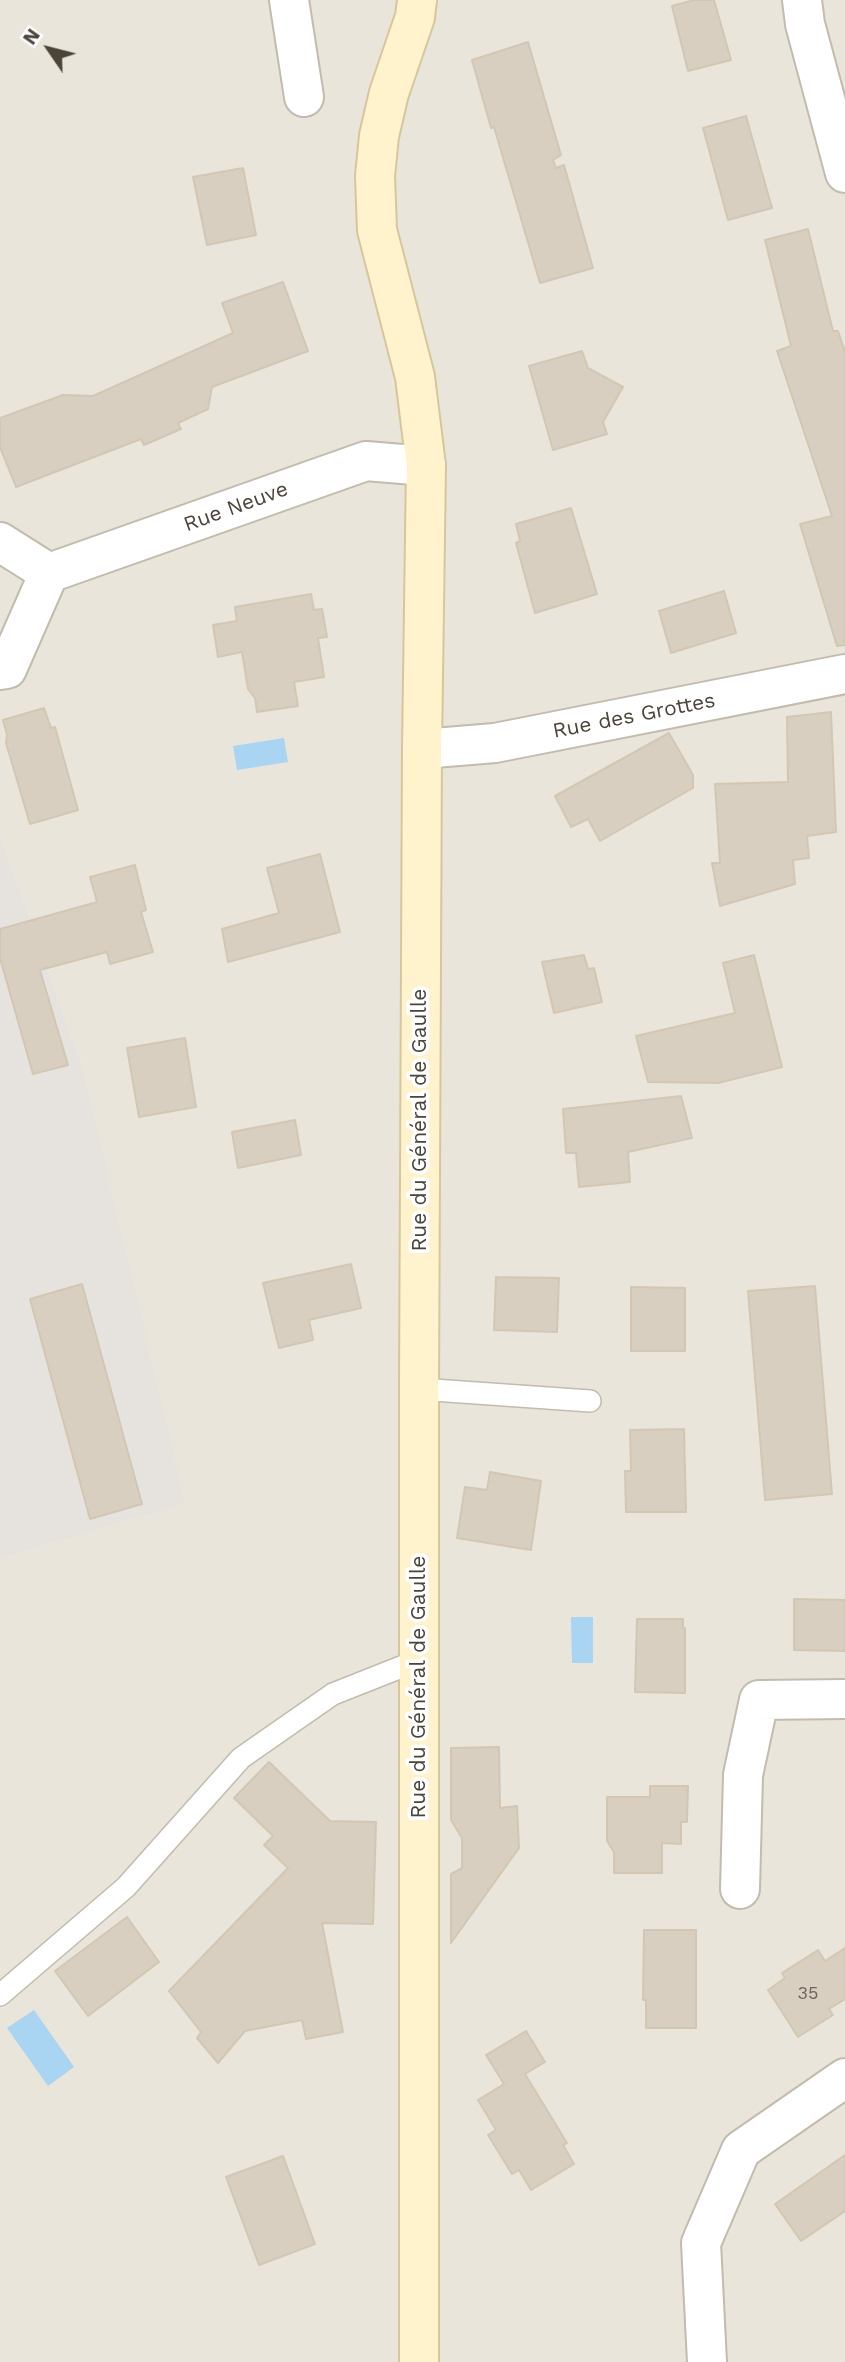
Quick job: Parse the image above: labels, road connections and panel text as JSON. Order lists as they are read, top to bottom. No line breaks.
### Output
{"streets":{"main road":["Rue du Général de Gaulle"],"street":["Rue Neuve","Rue des Grottes"]},"crossings":[["Rue Neuve","Rue du Général de Gaulle"],["Rue des Grottes","Rue du Général de Gaulle"]],"house_numbers":["35"],"north":"top left"}
